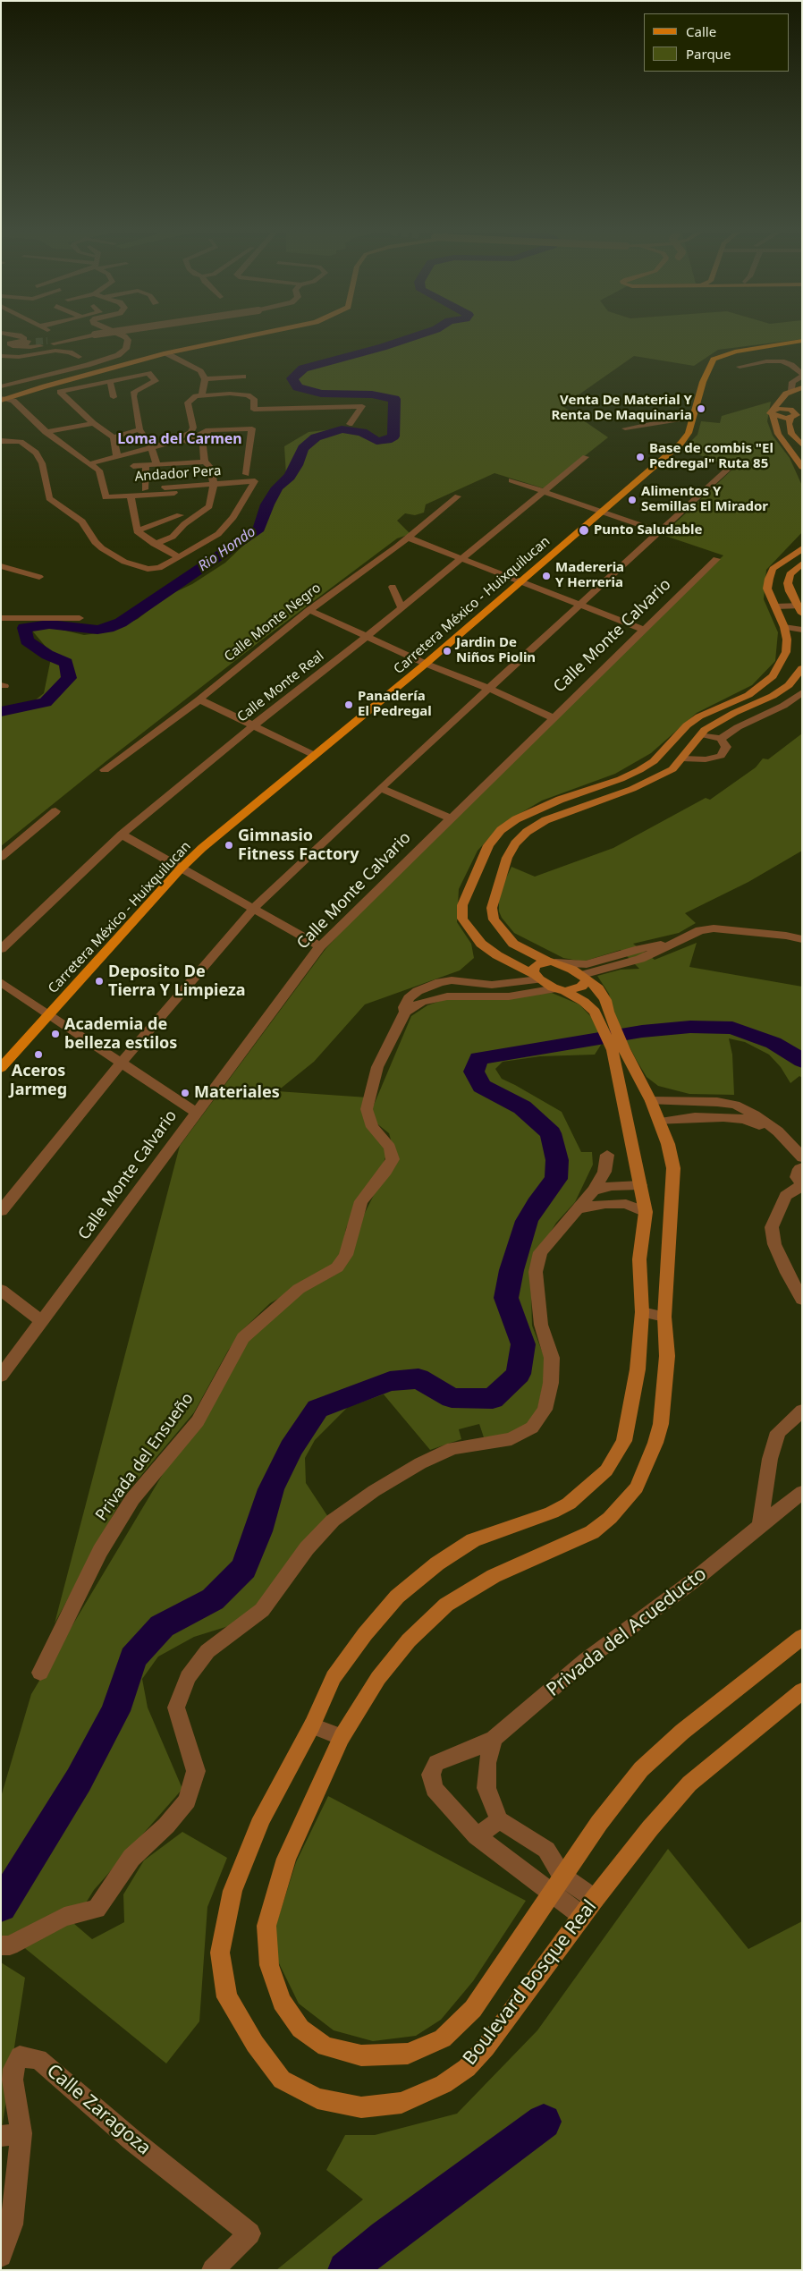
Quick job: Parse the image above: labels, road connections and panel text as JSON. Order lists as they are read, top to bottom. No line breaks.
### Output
{"streets":{"main road":["Carretera México - Huixquilucan"],"street":["Andador Pera","Calle Monte Negro","Calle Monte Calvario","Calle Monte Real","Privada del Ensueño","Privada del Acueducto","Boulevard Bosque Real","Calle Zaragoza"]},"crossings":[["Privada del Ensueño","Boulevard Bosque Real"],["Privada del Acueducto","Boulevard Bosque Real"]],"districts":["Loma del Carmen"],"water":["Rio Hondo"],"places":["Venta De Material Y Renta De Maquinaria","Base de combis \"El Pedregal\" Ruta 85","Alimentos Y Semillas El Mirador","Punto Saludable","Madereria Y Herreria","Jardin De Niños Piolin","Panadería El Pedregal","Gimnasio Fitness Factory","Deposito De Tierra Y Limpieza","Academia de belleza estilos","Aceros Jarmeg","Materiales"],"legend":["Calle","Parque"]}
